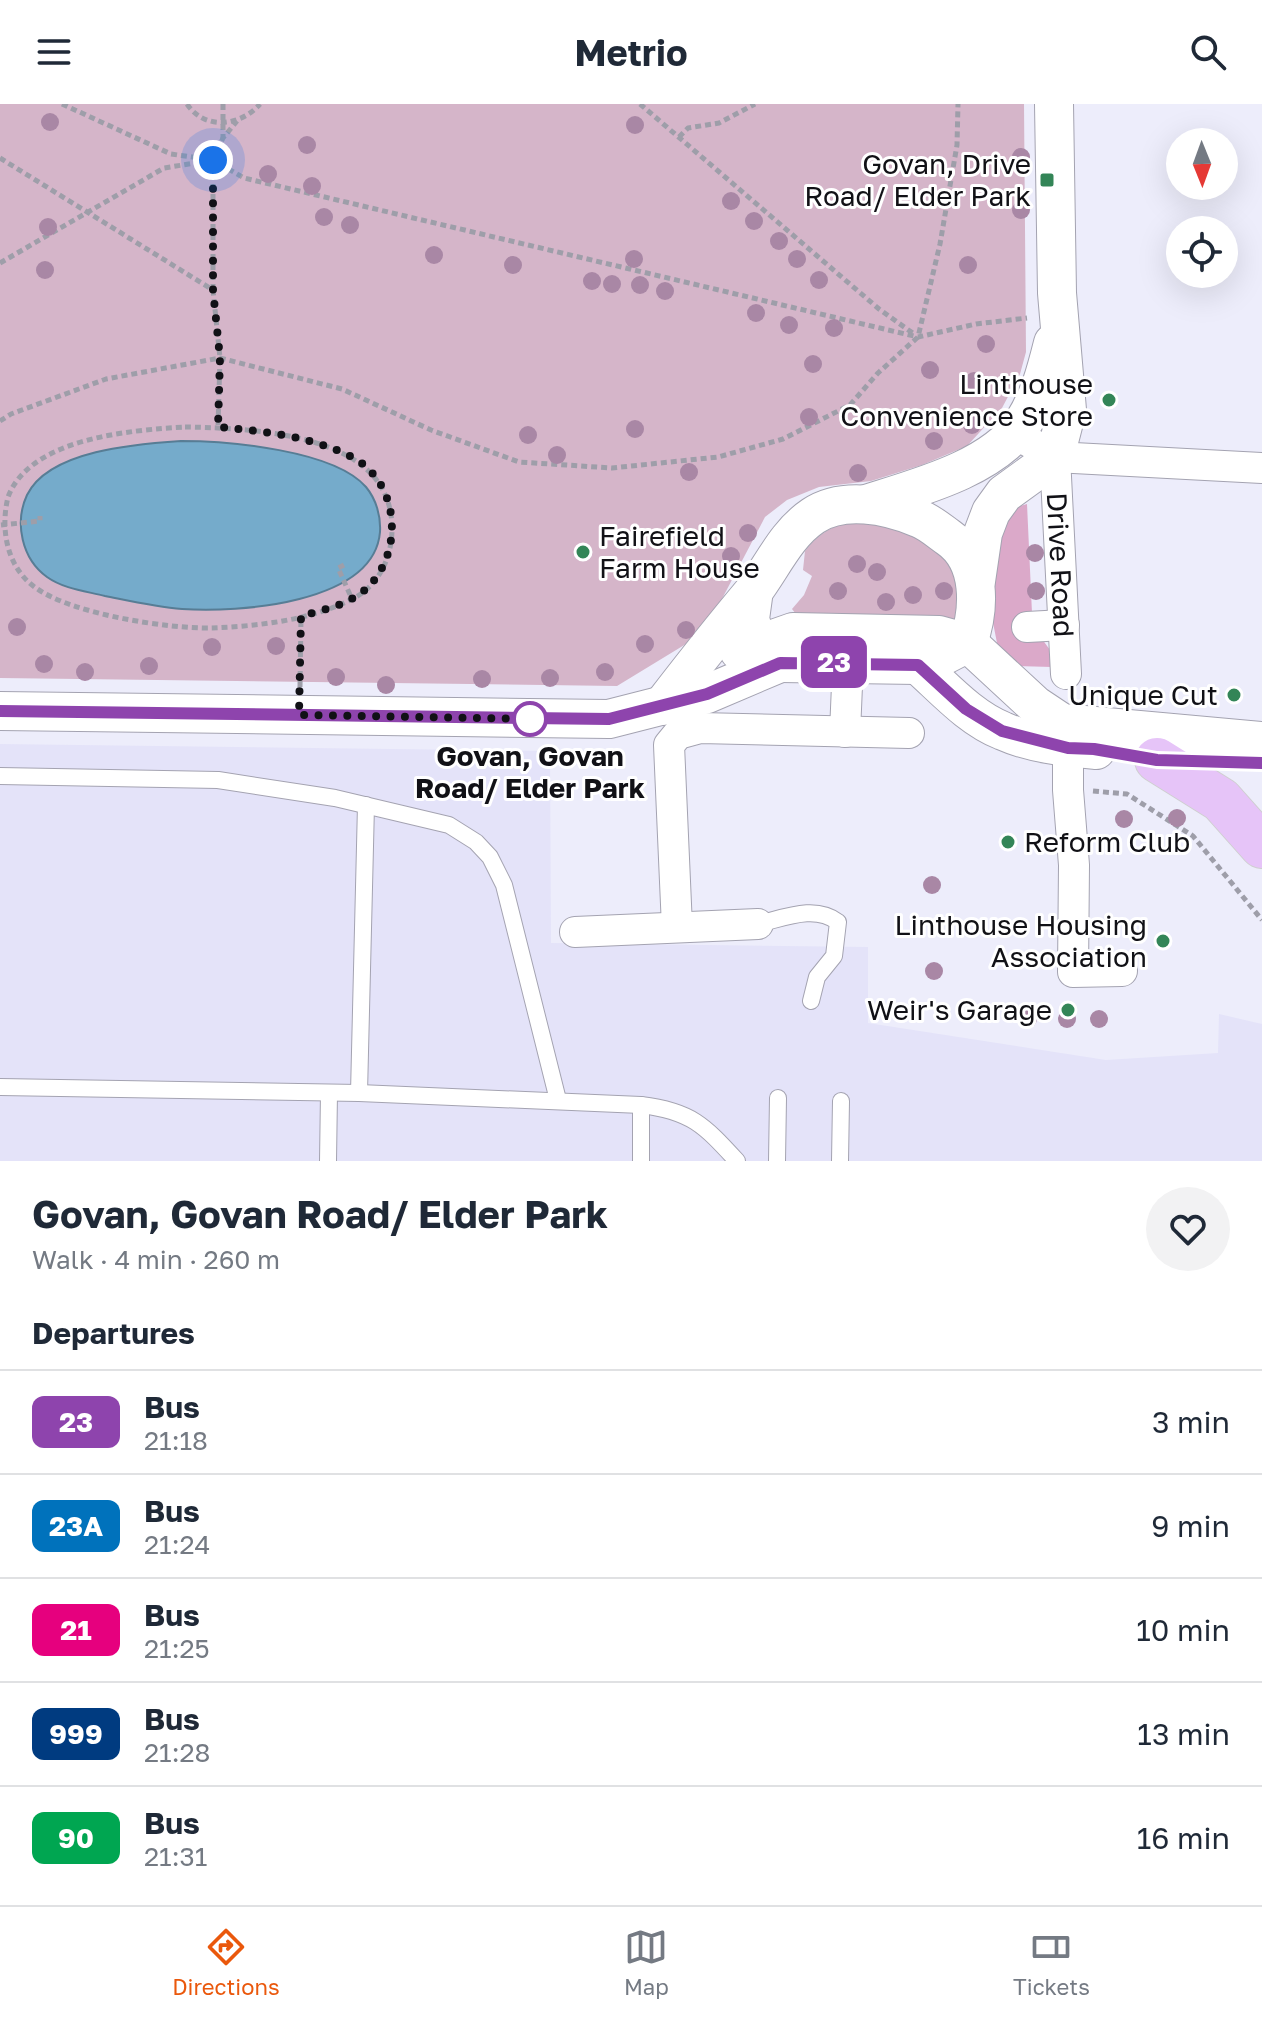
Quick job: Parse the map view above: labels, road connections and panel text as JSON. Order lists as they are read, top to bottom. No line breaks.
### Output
{"streets":{"street":["Drive Road"]},"places":{"transit":["Govan, Drive Road/ Elder Park"],"other":["Linthouse Convenience Store","Fairefield Farm House","Unique Cut","Govan, Govan Road/ Elder Park","Reform Club","Linthouse Housing Association","Weir's Garage"]},"lines":["bus line 23"],"north":"bottom","page":{"header":"Metrio","on_map":"23","heading":[["Govan, Govan Road/ Elder Park","Walk · 4 min · 260 m"],"Departures"],"list":[{"mark":"23","name":"Bus","note":"21:18","value":"3 min"},{"mark":"23A","name":"Bus","note":"21:24","value":"9 min"},{"mark":"21","name":"Bus","note":"21:25","value":"10 min"},{"mark":"999","name":"Bus","note":"21:28","value":"13 min"},{"mark":"90","name":"Bus","note":"21:31","value":"16 min"}],"tabs":["Directions","Map","Tickets"]}}
